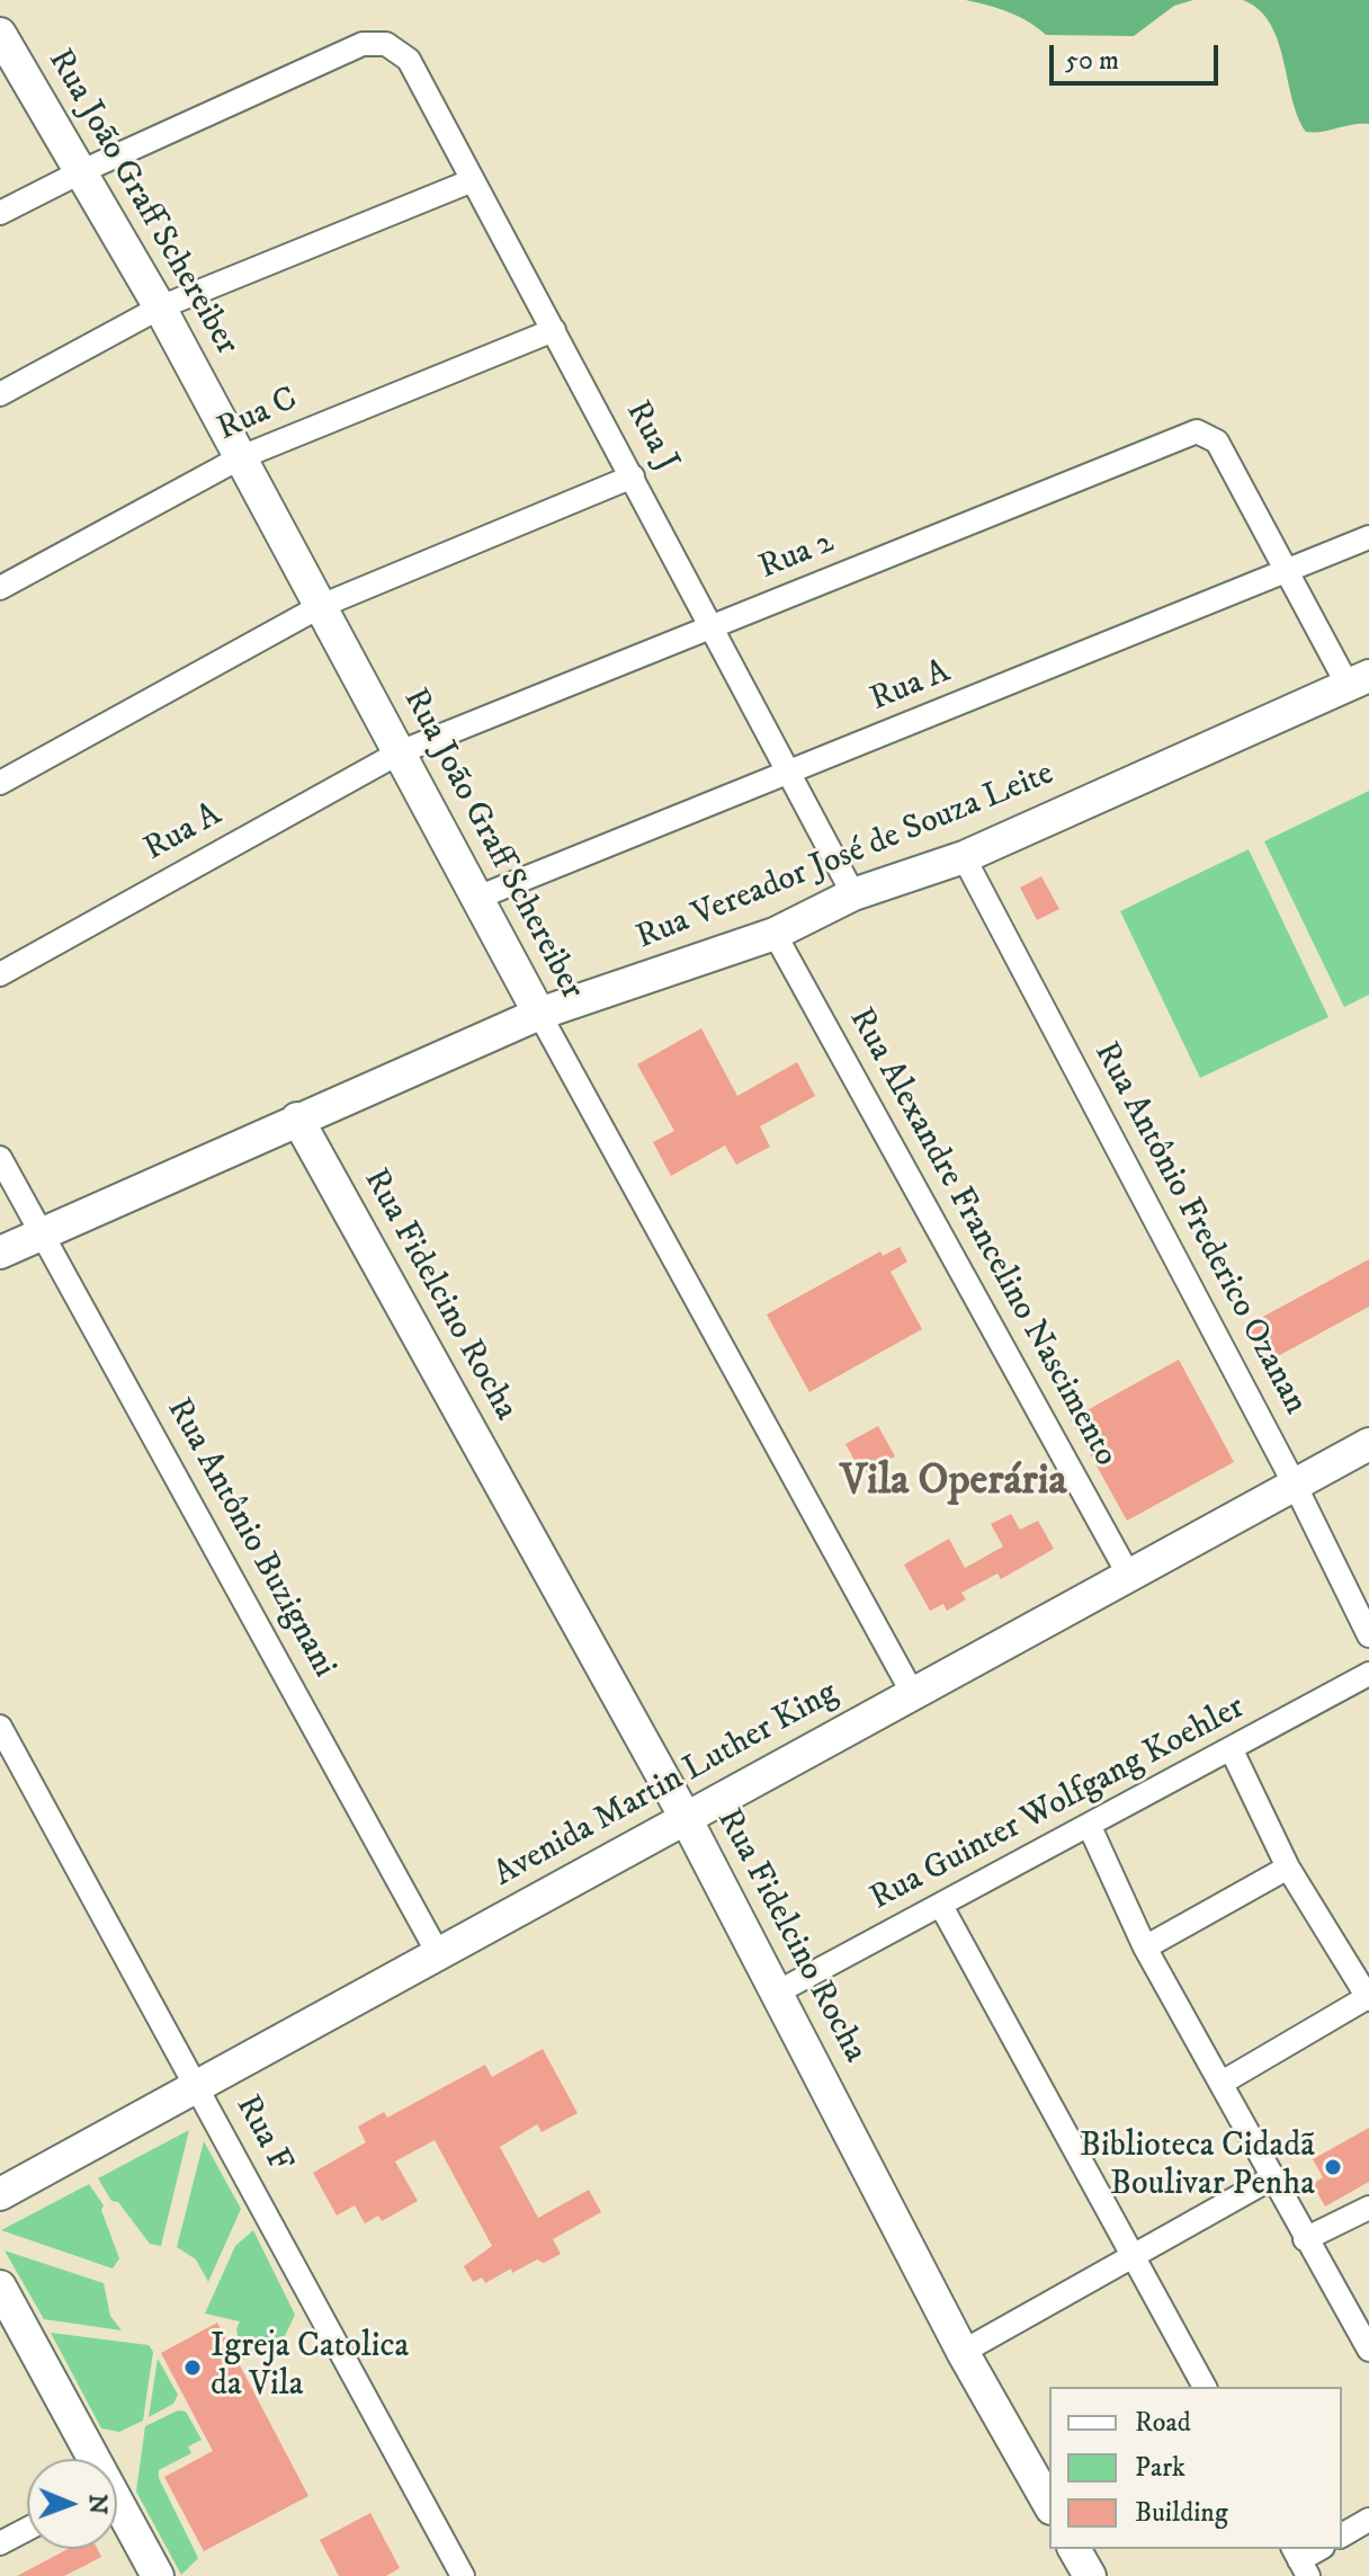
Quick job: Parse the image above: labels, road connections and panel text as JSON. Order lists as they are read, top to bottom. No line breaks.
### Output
{"streets":{"street":["Rua João Graff Schereiber","Rua C","Rua J","Rua 2","Rua A","Rua Vereador José de Souza Leite","Rua Antônio Frederico Ozanan","Rua Alexandre Francelino Nascimento","Rua Fidelcino Rocha","Rua Antônio Buzignani","Avenida Martin Luther King","Rua Guinter Wolfgang Koehler","Rua F"]},"crossings":[["Rua João Graff Schereiber","Rua C"],["Rua João Graff Schereiber","Rua J"],["Rua João Graff Schereiber","Rua 2"],["Rua João Graff Schereiber","Rua A"],["Rua João Graff Schereiber","Rua Vereador José de Souza Leite"],["Rua João Graff Schereiber","Avenida Martin Luther King"],["Rua C","Rua J"],["Rua J","Rua 2"],["Rua J","Rua A"],["Rua J","Rua Vereador José de Souza Leite"],["Rua 2","Rua A"],["Rua Vereador José de Souza Leite","Rua Antônio Frederico Ozanan"],["Rua Vereador José de Souza Leite","Rua Alexandre Francelino Nascimento"],["Rua Vereador José de Souza Leite","Rua Fidelcino Rocha"],["Rua Vereador José de Souza Leite","Rua Antônio Buzignani"],["Rua Antônio Frederico Ozanan","Avenida Martin Luther King"],["Rua Alexandre Francelino Nascimento","Avenida Martin Luther King"],["Rua Fidelcino Rocha","Avenida Martin Luther King"],["Rua Fidelcino Rocha","Rua Guinter Wolfgang Koehler"],["Rua Antônio Buzignani","Avenida Martin Luther King"],["Avenida Martin Luther King","Rua F"]],"districts":["Vila Operária"],"places":["Biblioteca Cidadã Boulivar Penha","Igreja Catolica da Vila"],"legend":["Road","Park","Building"],"scale_bar":"50 m","north":"right"}
